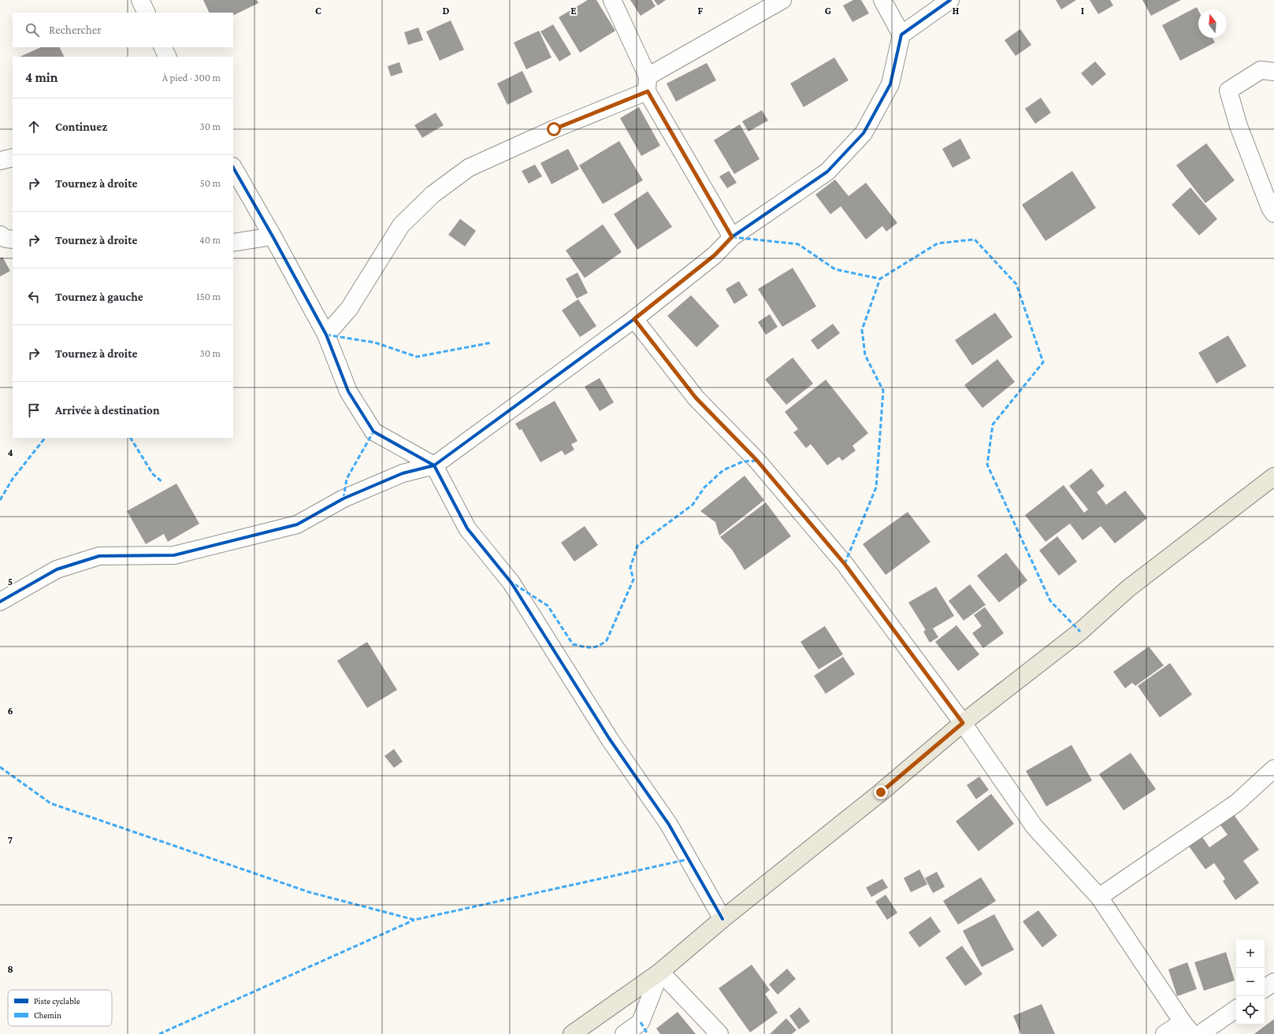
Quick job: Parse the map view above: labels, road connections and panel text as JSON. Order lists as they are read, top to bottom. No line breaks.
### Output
{"legend":["Piste cyclable","Chemin"],"north":"top","page":{"search":"Rechercher","heading":["4 min","À pied · 300 m"],"list":[["Continuez","30 m"],["Tournez à droite","50 m"],["Tournez à droite","40 m"],["Tournez à gauche","150 m"],["Tournez à droite","30 m"],"Arrivée à destination"],"map_buttons":["+","−"]},"grid":{"columns":["C","D","E","F","G","H","I"],"rows":["4","5","6","7","8"]}}
